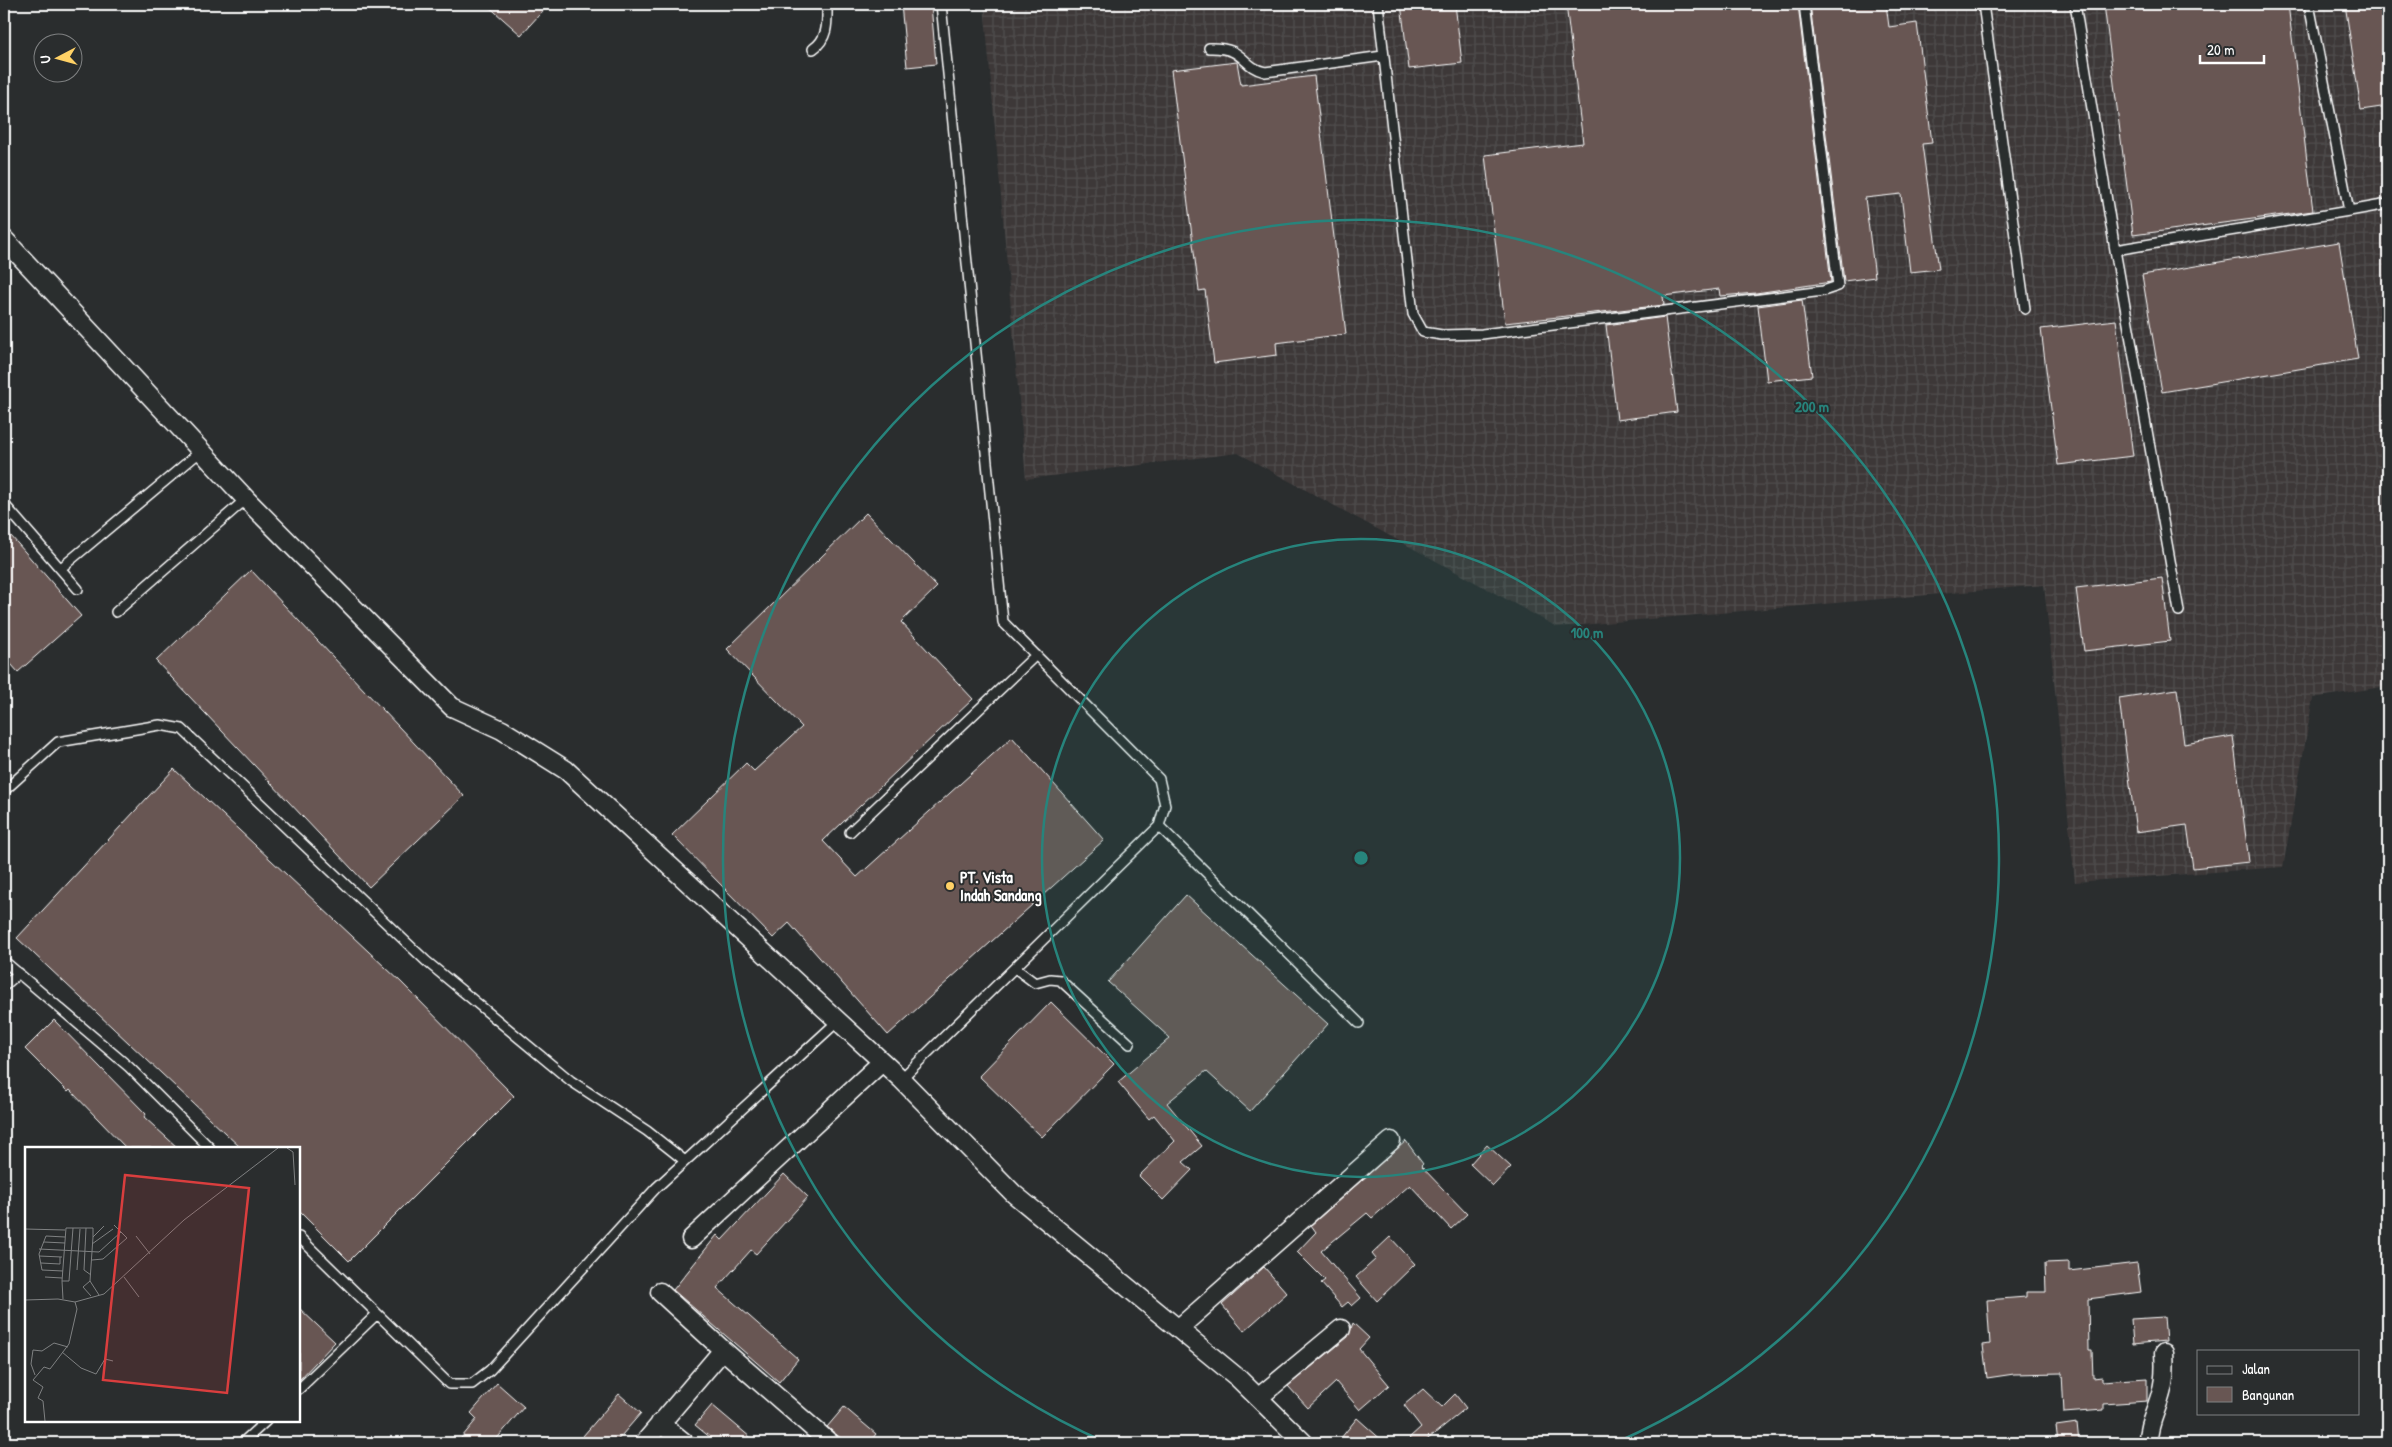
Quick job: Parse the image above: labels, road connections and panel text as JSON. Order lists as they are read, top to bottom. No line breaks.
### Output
{"places":["PT. Vista Indah Sandang"],"legend":["Jalan","Bangunan"],"scale_bar":"20 m","north":"left","rings":["200 m","100 m"]}
